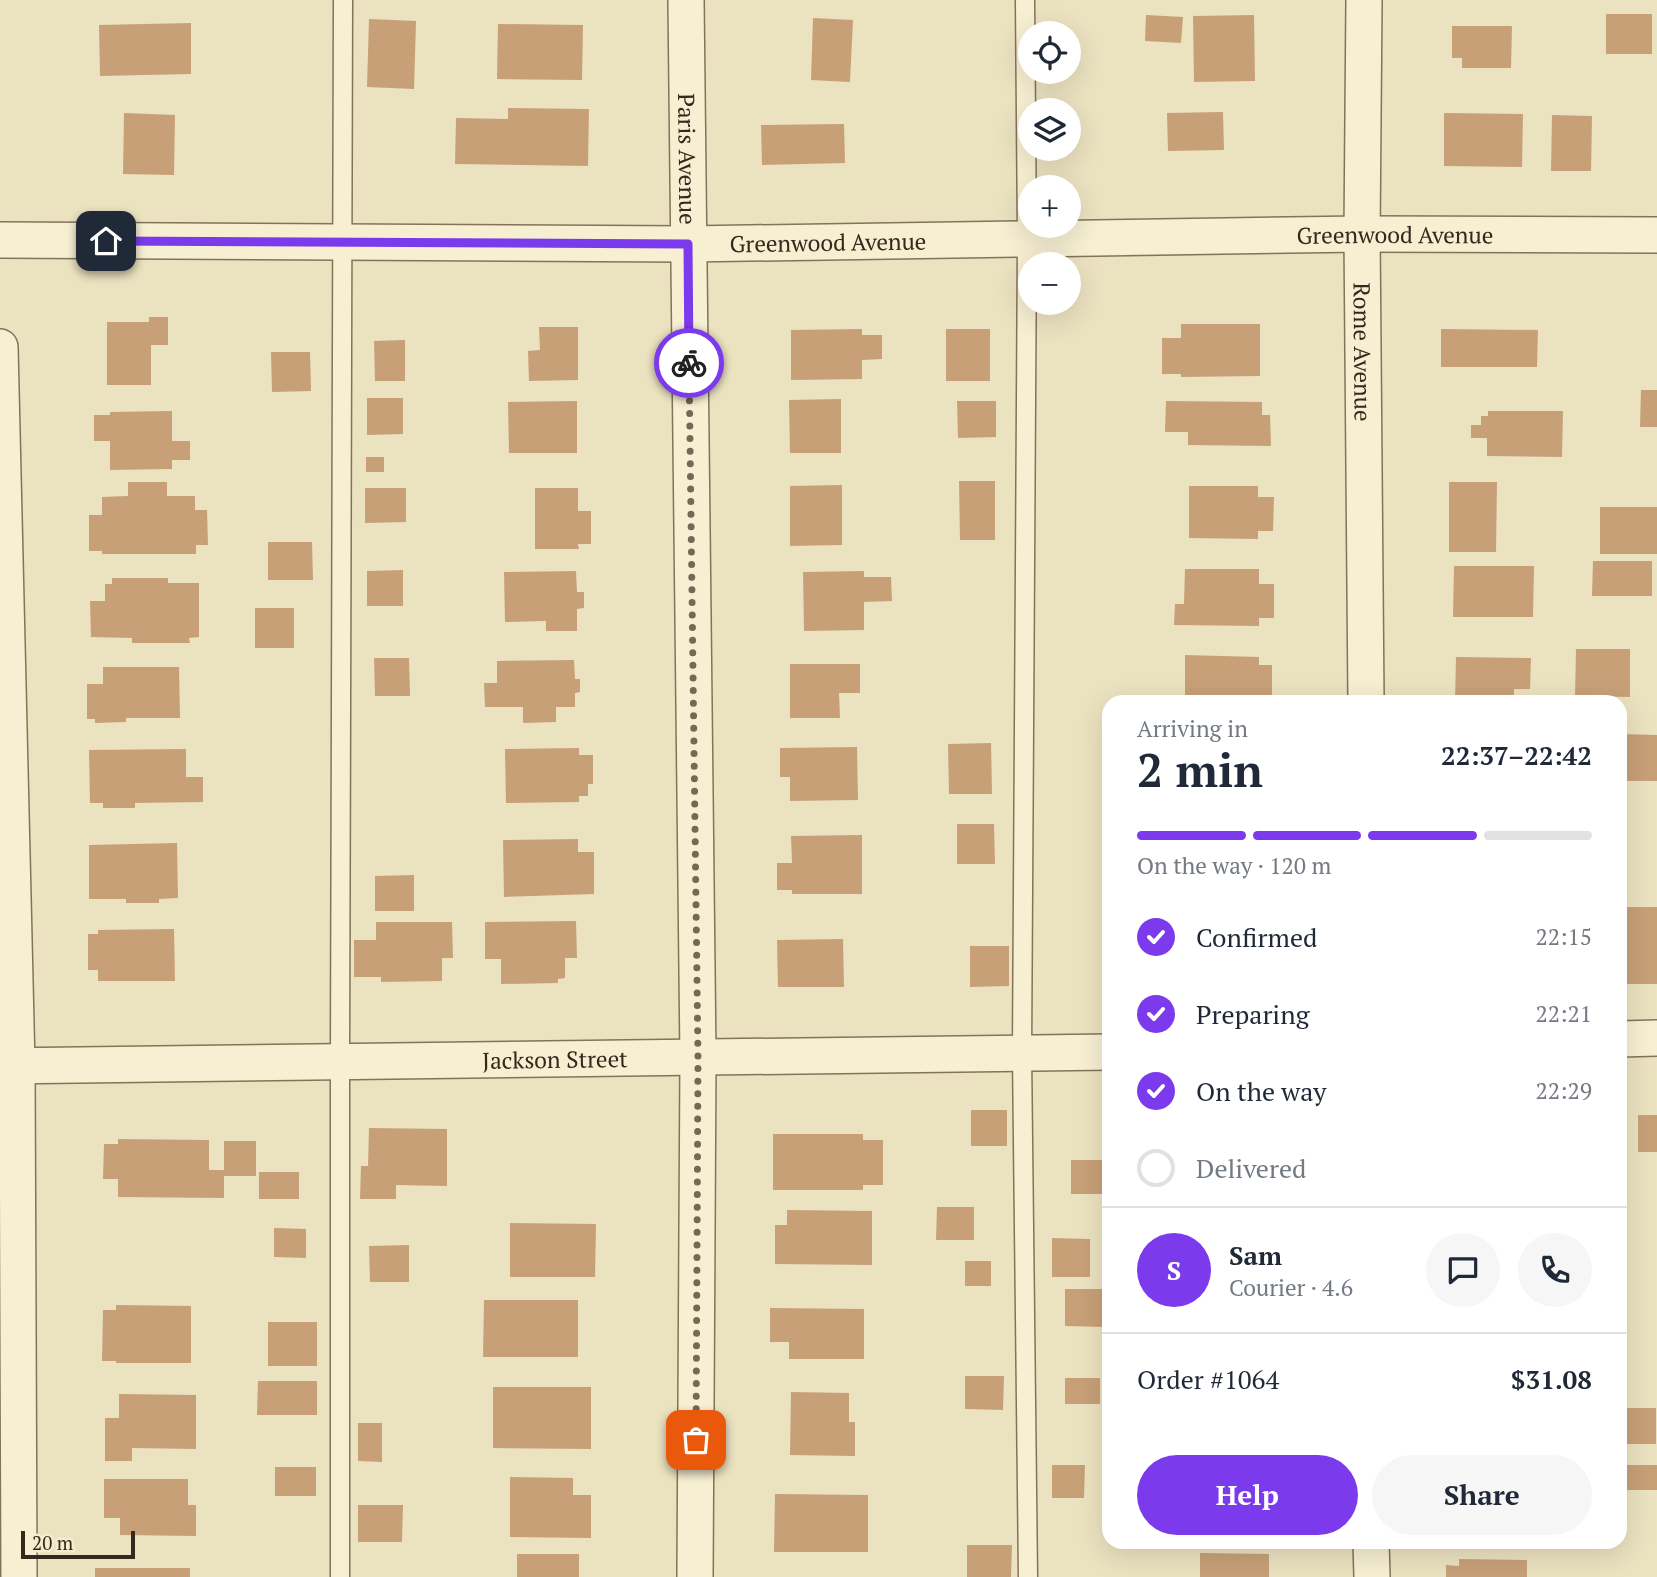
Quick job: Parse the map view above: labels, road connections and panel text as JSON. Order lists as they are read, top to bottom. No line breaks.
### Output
{"streets":{"street":["Paris Avenue","Greenwood Avenue","Rome Avenue","Jackson Street"]},"crossings":[["Paris Avenue","Greenwood Avenue"],["Paris Avenue","Jackson Street"],["Greenwood Avenue","Rome Avenue"]],"scale_bar":"20 m","page":{"map_buttons":["+","−"],"heading":["2 min","Arriving in","22:37–22:42"],"panel":["Sam","Courier · 4.6","Order #1064","$31.08"],"bar":"On the way · 120 m","list":[["Confirmed","22:15"],["Preparing","22:21"],["On the way","22:29"],"Delivered"],"round":"S","buttons":["Help","Share"],"scale":"20 m"}}
